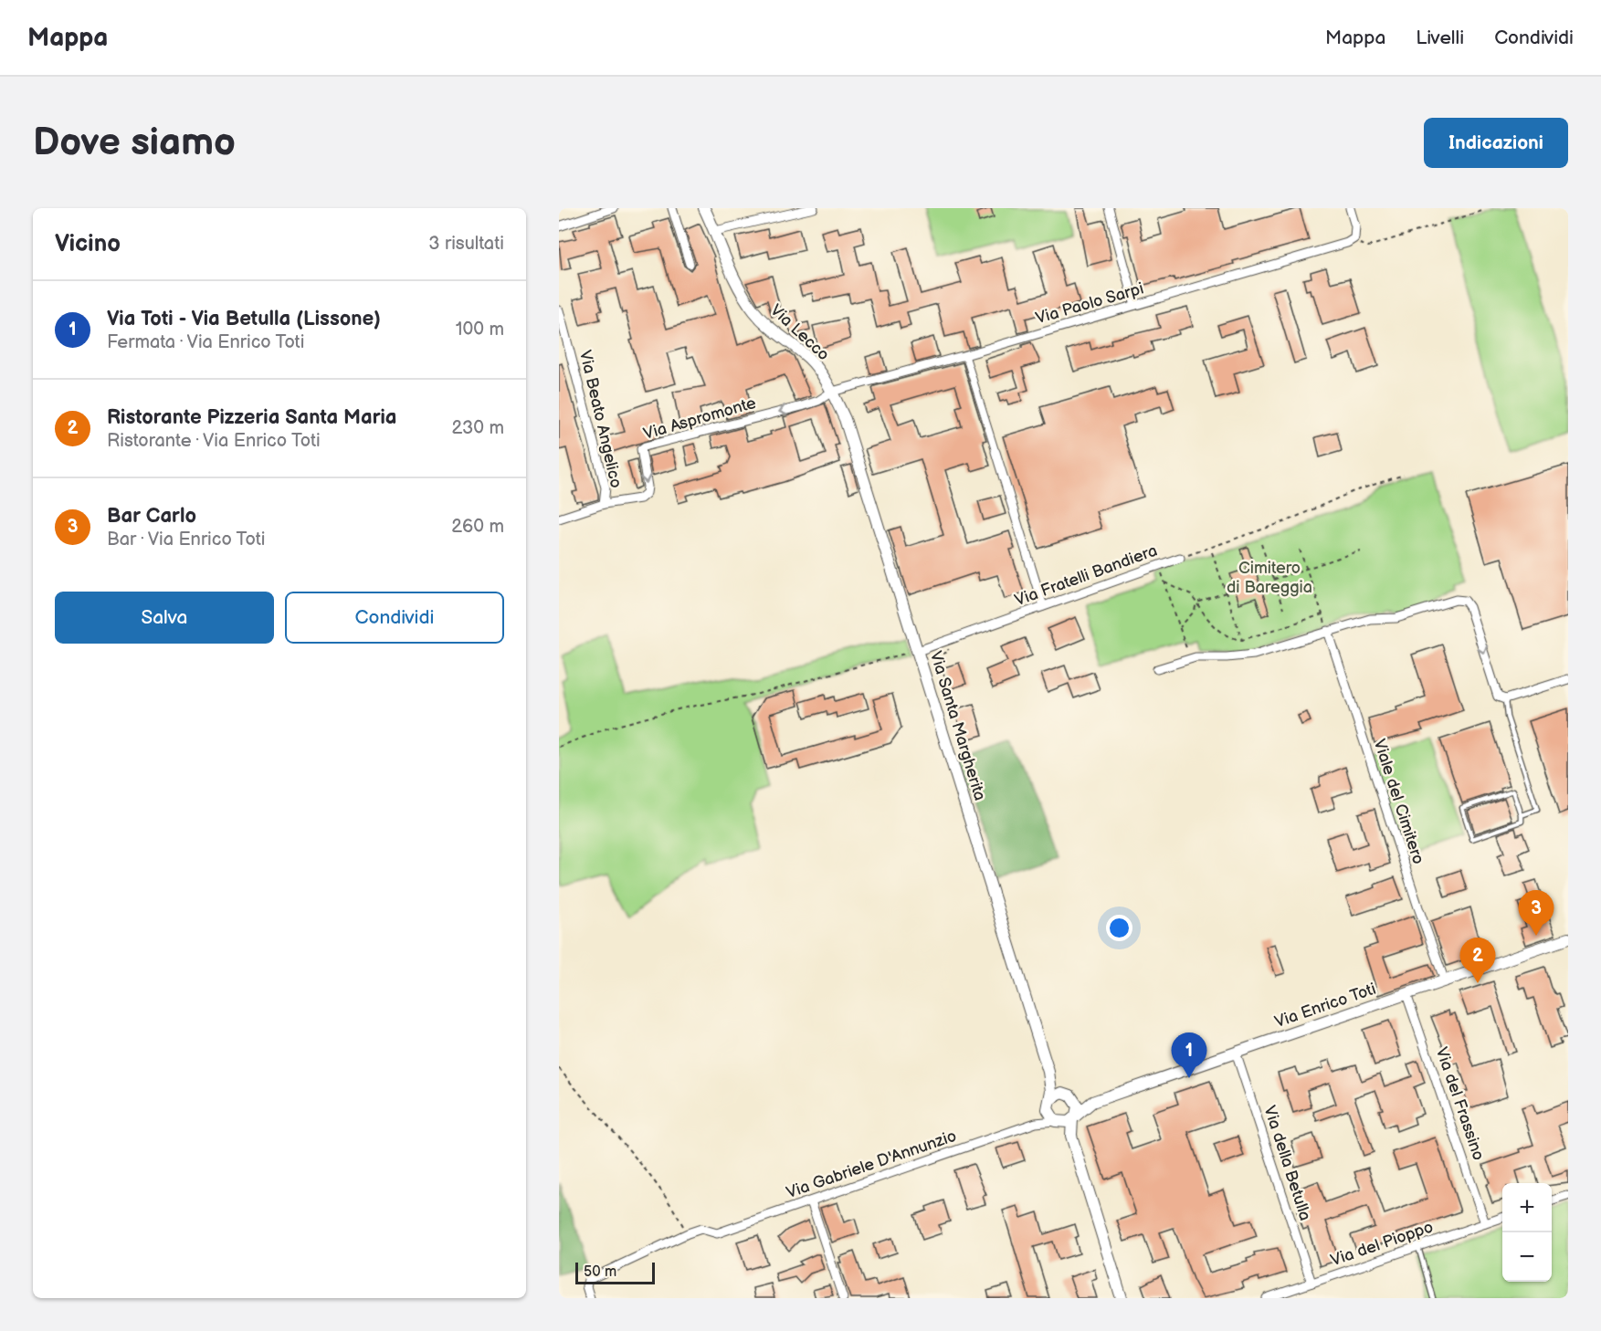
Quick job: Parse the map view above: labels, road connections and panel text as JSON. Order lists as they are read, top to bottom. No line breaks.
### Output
{"streets":{"street":["Via Paolo Sarpi","Via Lecco","Via Aspromonte","Via Beato Angelico","Via Fratelli Bandiera","Via Santa Margherita","Viale del Cimitero","Via Enrico Toti","Via del Frassino","Via della Betulla","Via Gabriele D'Annunzio","Via del Pioppo"]},"crossings":[["Via Paolo Sarpi","Via Lecco"],["Via Paolo Sarpi","Via Aspromonte"],["Via Paolo Sarpi","Via Santa Margherita"],["Via Lecco","Via Aspromonte"],["Via Lecco","Via Santa Margherita"],["Via Aspromonte","Via Beato Angelico"],["Via Aspromonte","Via Santa Margherita"],["Via Fratelli Bandiera","Via Santa Margherita"],["Via Santa Margherita","Via Enrico Toti"],["Via Santa Margherita","Via Gabriele D'Annunzio"],["Viale del Cimitero","Via Enrico Toti"],["Via Enrico Toti","Via del Frassino"],["Via Enrico Toti","Via della Betulla"],["Via Enrico Toti","Via Gabriele D'Annunzio"],["Via del Frassino","Via del Pioppo"],["Via della Betulla","Via del Pioppo"]],"one_way":["Via Aspromonte"],"parks":["Cimitero di Bareggia"],"scale_bar":"50 m","page":{"header":"Mappa","nav":["Mappa","Livelli","Condividi"],"buttons":["Indicazioni",["Salva","Condividi"]],"title":"Dove siamo","heading":["Vicino","3 risultati"],"list":[{"mark":"1","name":"Via Toti - Via Betulla (Lissone)","note":"Fermata · Via Enrico Toti","value":"100 m"},{"mark":"2","name":"Ristorante Pizzeria Santa Maria","note":"Ristorante · Via Enrico Toti","value":"230 m"},{"mark":"3","name":"Bar Carlo","note":"Bar · Via Enrico Toti","value":"260 m"}],"pins":["3","2","1"],"map_buttons":["+","−"],"scale":"50 m"}}
